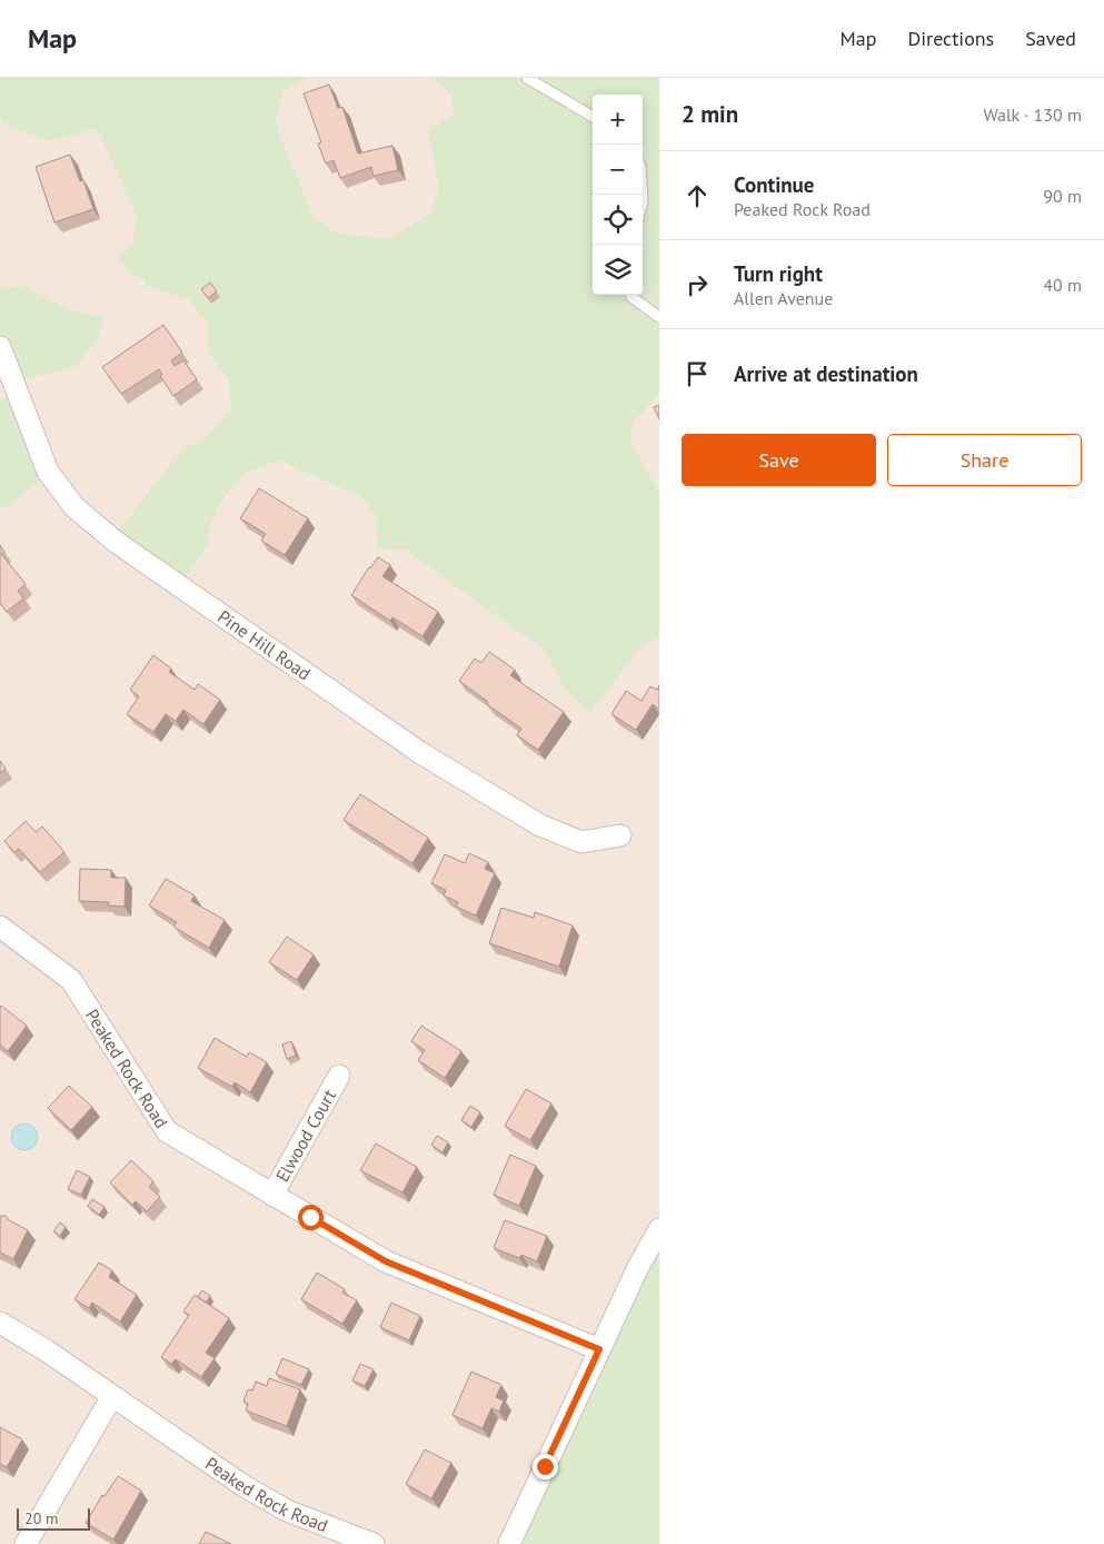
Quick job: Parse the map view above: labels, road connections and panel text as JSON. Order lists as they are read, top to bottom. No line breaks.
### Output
{"streets":{"street":["Pine Hill Road","Peaked Rock Road","Elwood Court"]},"crossings":[["Peaked Rock Road","Elwood Court"]],"scale_bar":"20 m","page":{"header":"Map","nav":["Map","Directions","Saved"],"heading":["2 min","Walk · 130 m"],"map_buttons":["+","−"],"list":[["Continue","Peaked Rock Road","90 m"],["Turn right","Allen Avenue","40 m"],"Arrive at destination"],"buttons":["Save","Share"],"scale":"20 m"}}
